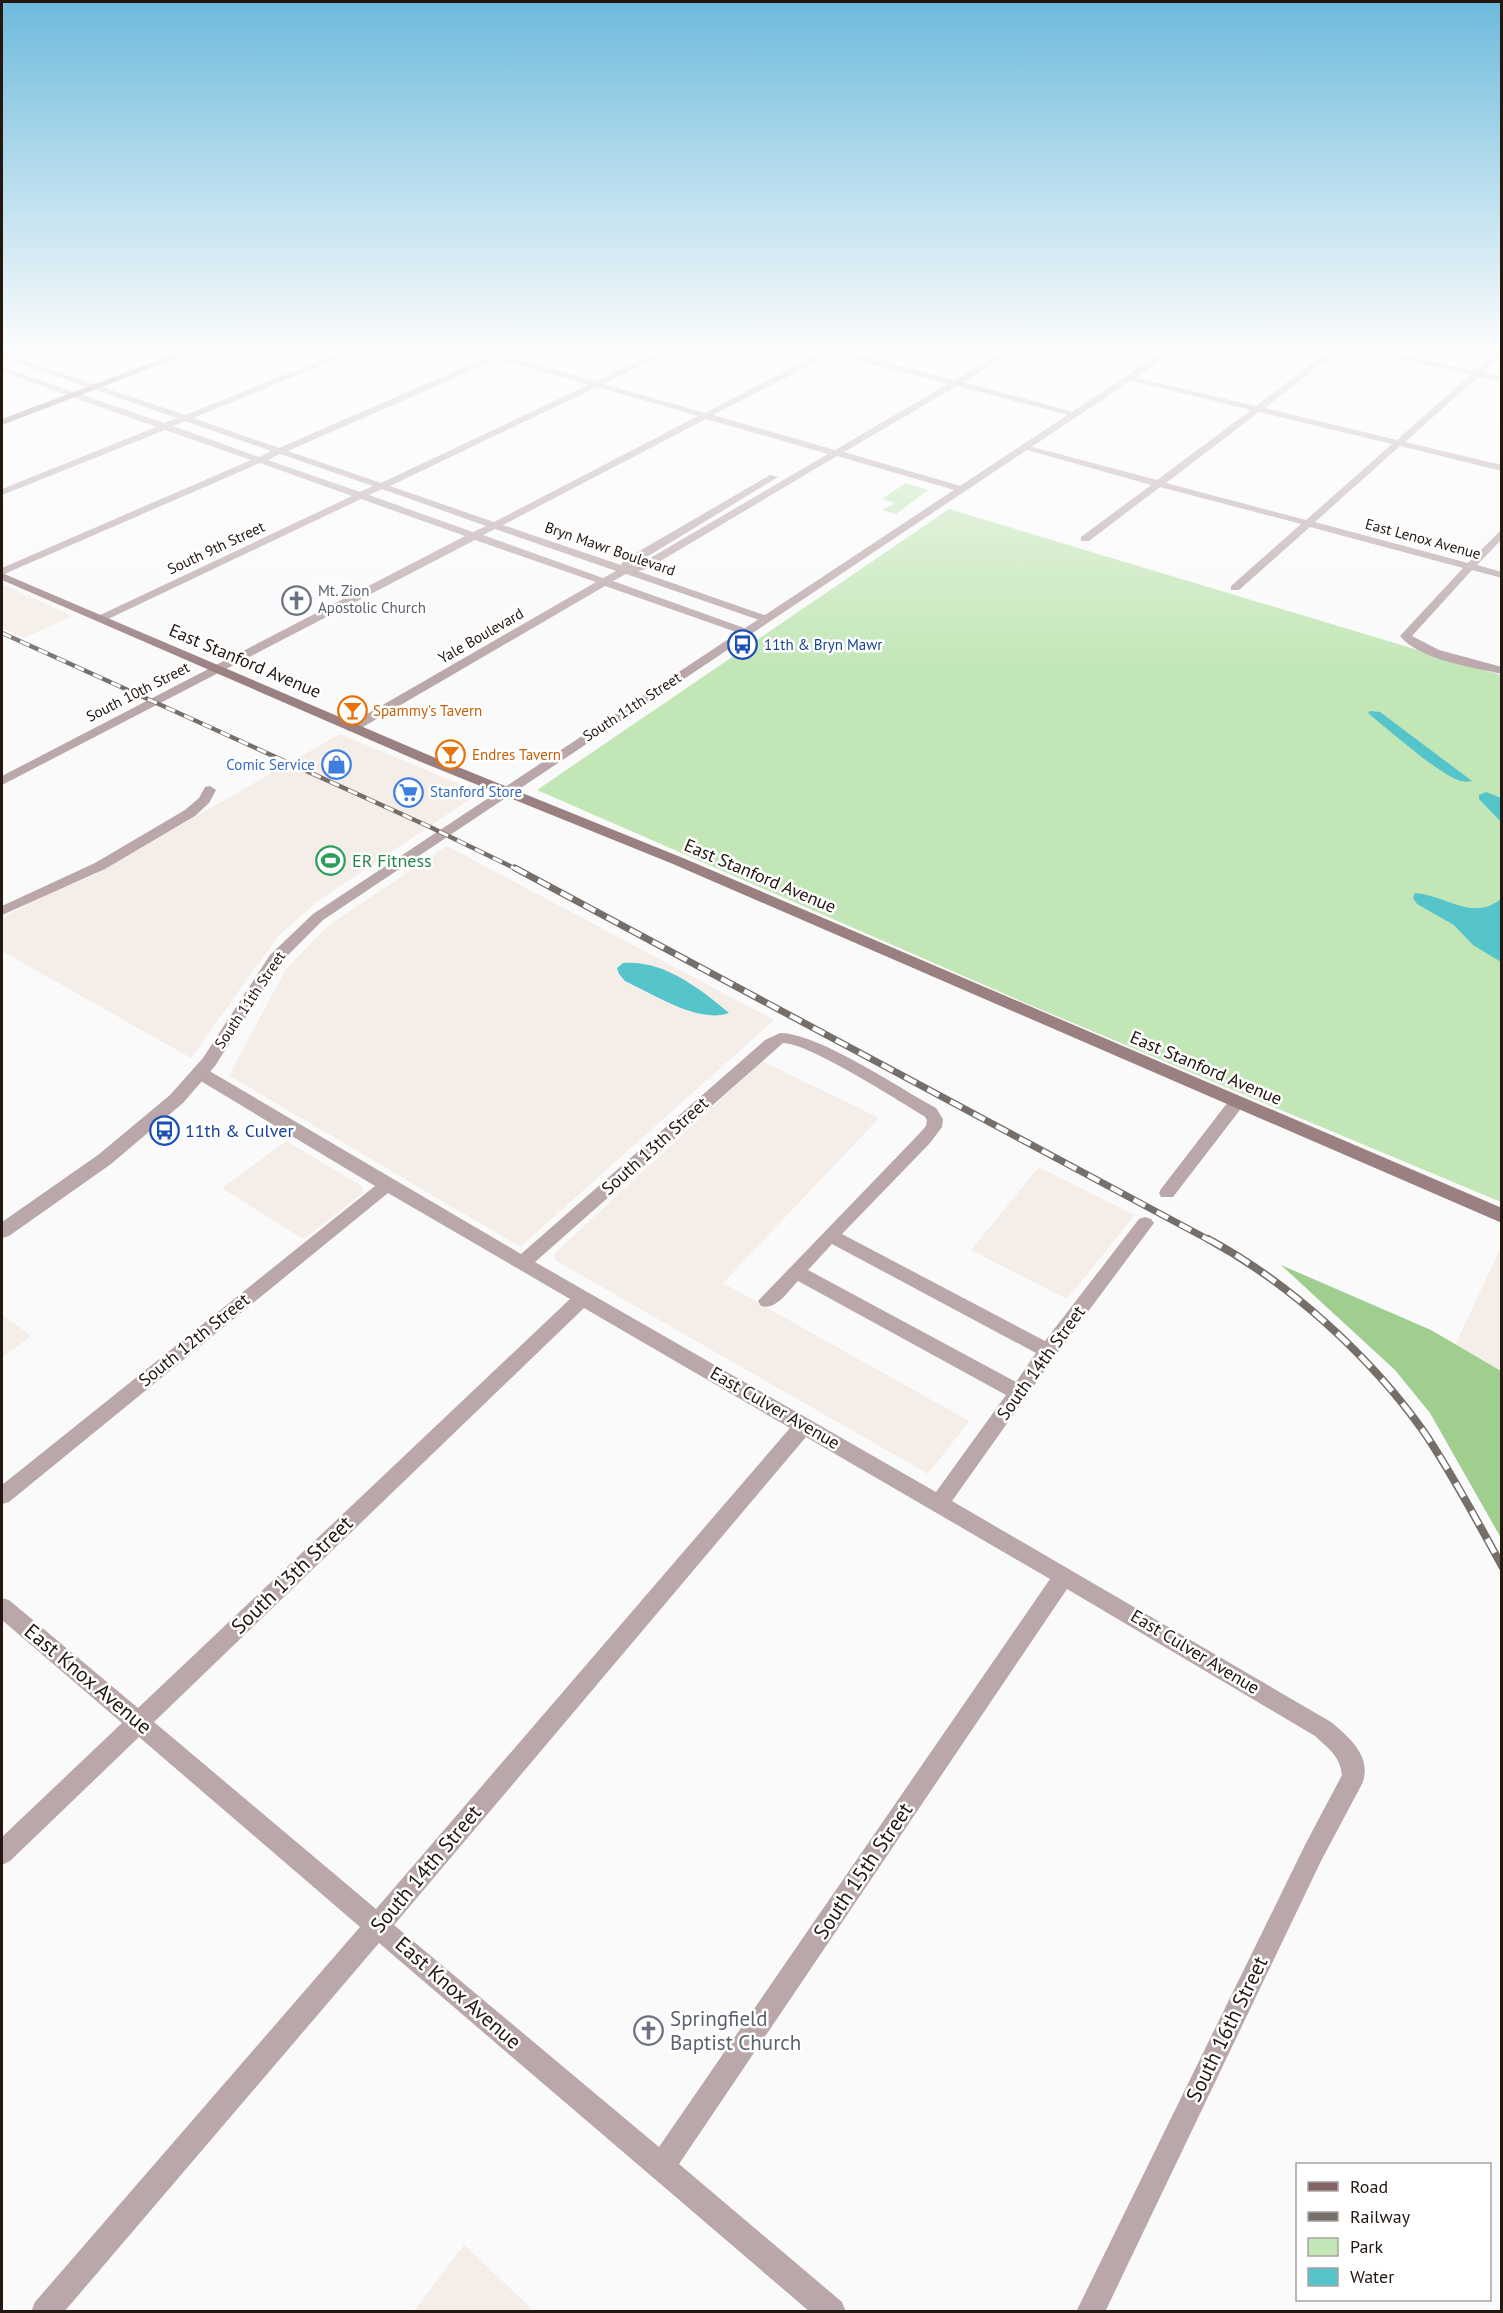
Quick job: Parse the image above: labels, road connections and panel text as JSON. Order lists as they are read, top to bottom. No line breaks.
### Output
{"streets":{"main road":["East Stanford Avenue"],"street":["East Lenox Avenue","South 9th Street","Bryn Mawr Boulevard","Yale Boulevard","South 10th Street","South 11th Street","South 13th Street","South 12th Street","South 14th Street","East Culver Avenue","East Knox Avenue","South 15th Street","South 16th Street"]},"crossings":[["South 9th Street","Bryn Mawr Boulevard"],["South 9th Street","East Stanford Avenue"],["Bryn Mawr Boulevard","Yale Boulevard"],["Bryn Mawr Boulevard","South 10th Street"],["Bryn Mawr Boulevard","South 11th Street"],["Yale Boulevard","East Stanford Avenue"],["East Stanford Avenue","South 10th Street"],["East Stanford Avenue","South 11th Street"],["South 11th Street","East Culver Avenue"],["South 13th Street","East Culver Avenue"],["South 13th Street","East Knox Avenue"],["South 12th Street","East Culver Avenue"],["South 14th Street","East Culver Avenue"],["South 14th Street","East Knox Avenue"],["East Culver Avenue","South 15th Street"],["East Culver Avenue","South 16th Street"],["East Knox Avenue","South 15th Street"]],"places":{"church":["Mt. Zion Apostolic Church","Springfield Baptist Church"],"bus stop":["11th & Bryn Mawr","11th & Culver"],"bar":["Spammy's Tavern","Endres Tavern"],"shop":["Comic Service"],"supermarket":["Stanford Store"],"sports":["ER Fitness"]},"legend":["Road","Railway","Park","Water"]}
